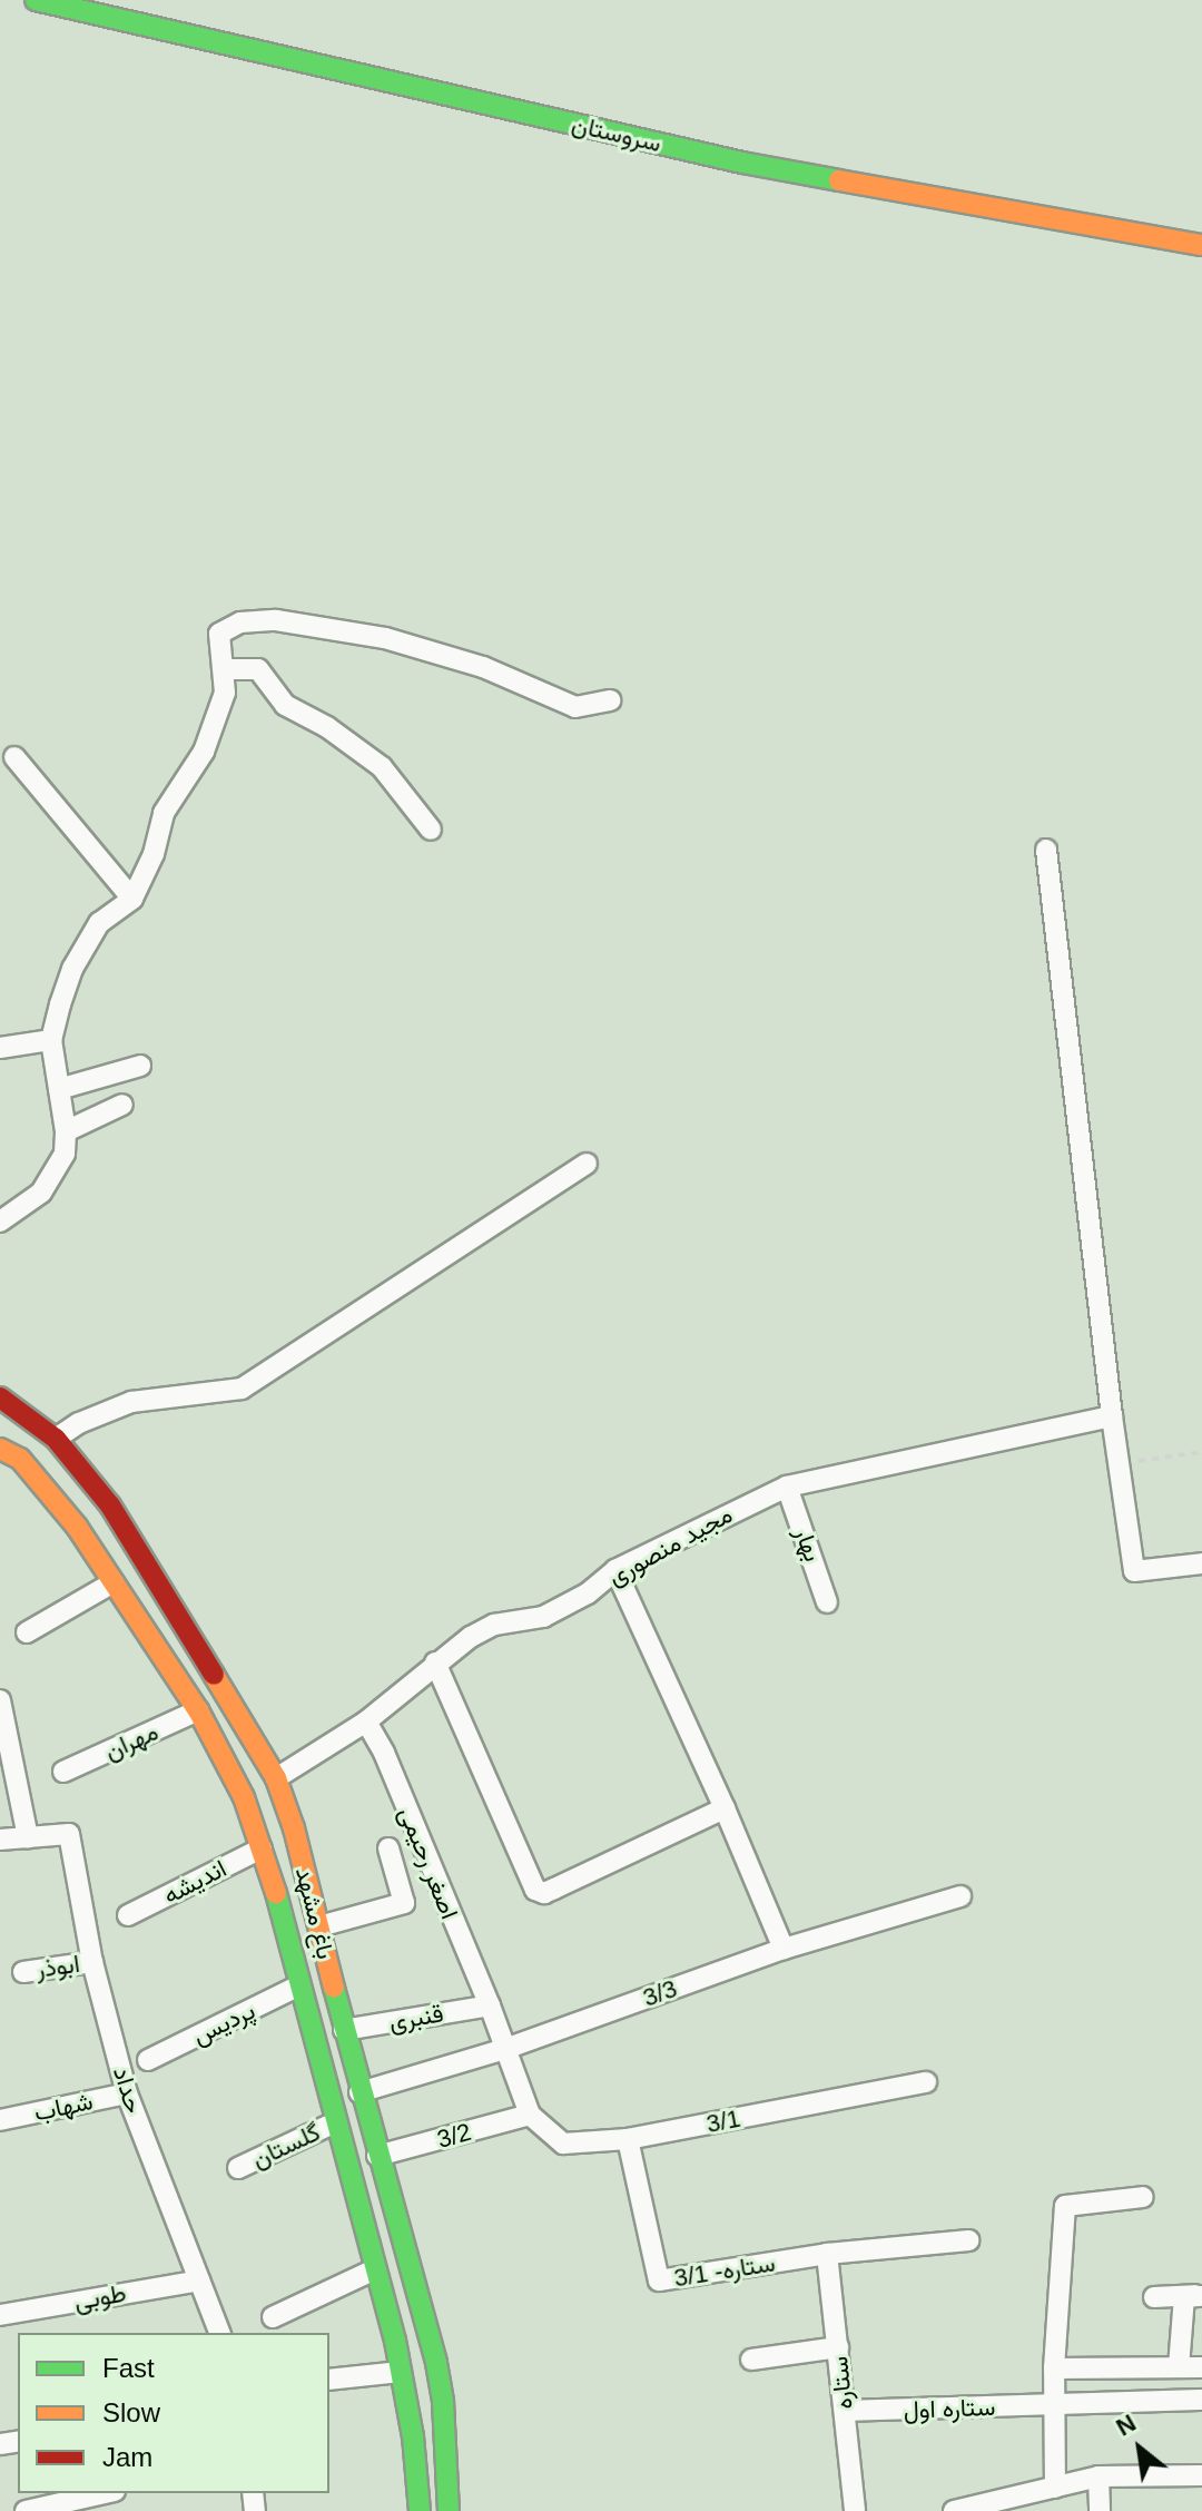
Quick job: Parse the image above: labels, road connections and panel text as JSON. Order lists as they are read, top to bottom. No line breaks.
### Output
{"streets":{"main road":["سروستان","باغ مشهد"],"street":["بهار","مجید منصوری","مهران","اصغر رحیمی","اندیشه","ابوذر","3/3","قنبری","پردیس","حداد","شهاب","3/1","3/2","گلستان","ستاره- 3/1","طوبی","ستاره","ستاره اول"]},"crossings":[["بهار","مجید منصوری"],["مجید منصوری","اصغر رحیمی"],["مجید منصوری","باغ مشهد"],["مهران","باغ مشهد"],["اصغر رحیمی","3/3"],["اصغر رحیمی","قنبری"],["اصغر رحیمی","3/1"],["اصغر رحیمی","3/2"],["اندیشه","باغ مشهد"],["باغ مشهد","3/3"],["باغ مشهد","قنبری"],["باغ مشهد","پردیس"],["باغ مشهد","3/2"],["باغ مشهد","گلستان"],["ابوذر","حداد"],["حداد","شهاب"],["حداد","طوبی"],["3/1","3/2"],["3/1","ستاره- 3/1"],["ستاره- 3/1","ستاره"],["ستاره","ستاره اول"]],"legend":["Fast","Slow","Jam"],"north":"top left"}
